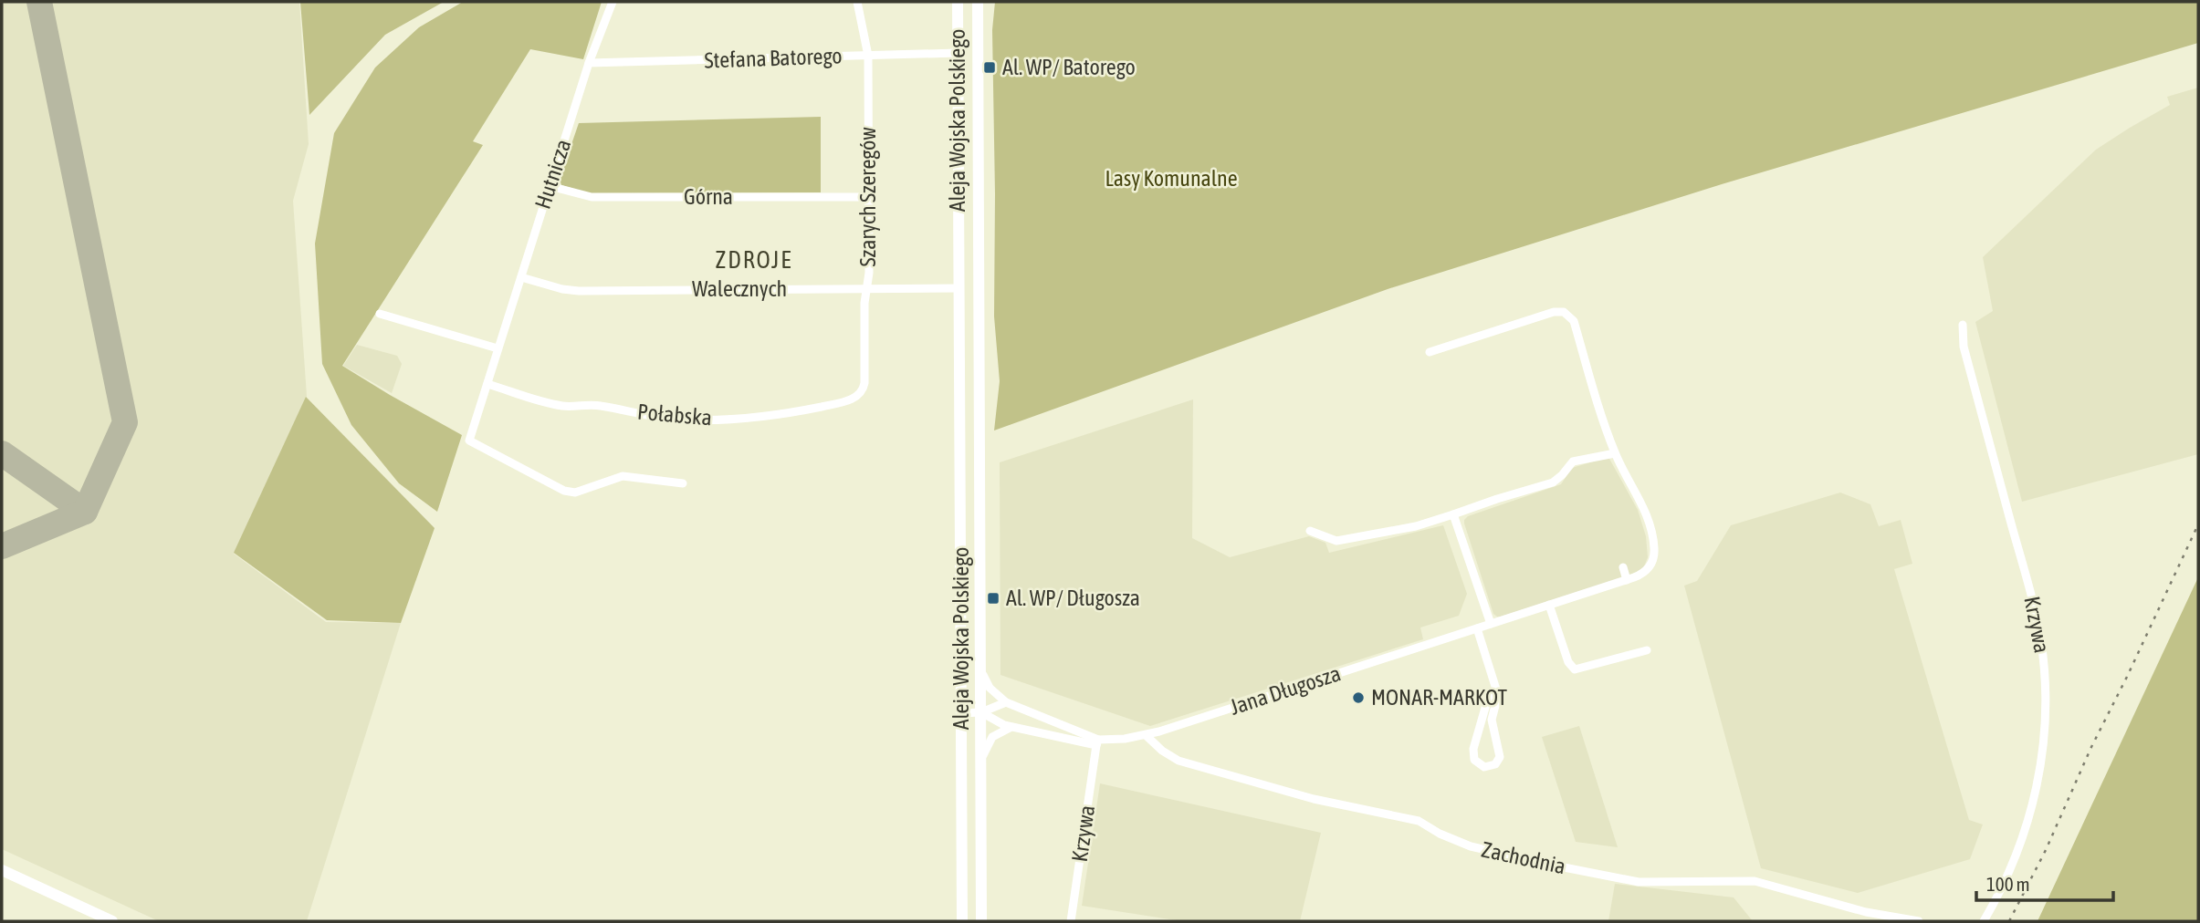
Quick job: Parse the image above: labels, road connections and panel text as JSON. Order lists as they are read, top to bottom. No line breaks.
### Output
{"streets":{"main road":["Aleja Wojska Polskiego"],"street":["Stefana Batorego","Hutnicza","Górna","Szarych Szeregów","Walecznych","Połabska","Krzywa","Jana Długosza","Zachodnia"]},"crossings":[["Stefana Batorego","Aleja Wojska Polskiego"],["Stefana Batorego","Hutnicza"],["Stefana Batorego","Szarych Szeregów"],["Aleja Wojska Polskiego","Walecznych"],["Hutnicza","Górna"],["Hutnicza","Walecznych"],["Hutnicza","Połabska"],["Górna","Szarych Szeregów"],["Szarych Szeregów","Walecznych"],["Szarych Szeregów","Połabska"],["Krzywa","Jana Długosza"],["Jana Długosza","Zachodnia"]],"districts":["ZDROJE"],"parks":["Lasy Komunalne"],"places":{"transit":["Al. WP/ Batorego","Al. WP/ Długosza"],"other":["MONAR-MARKOT"]},"scale_bar":"100 m"}
